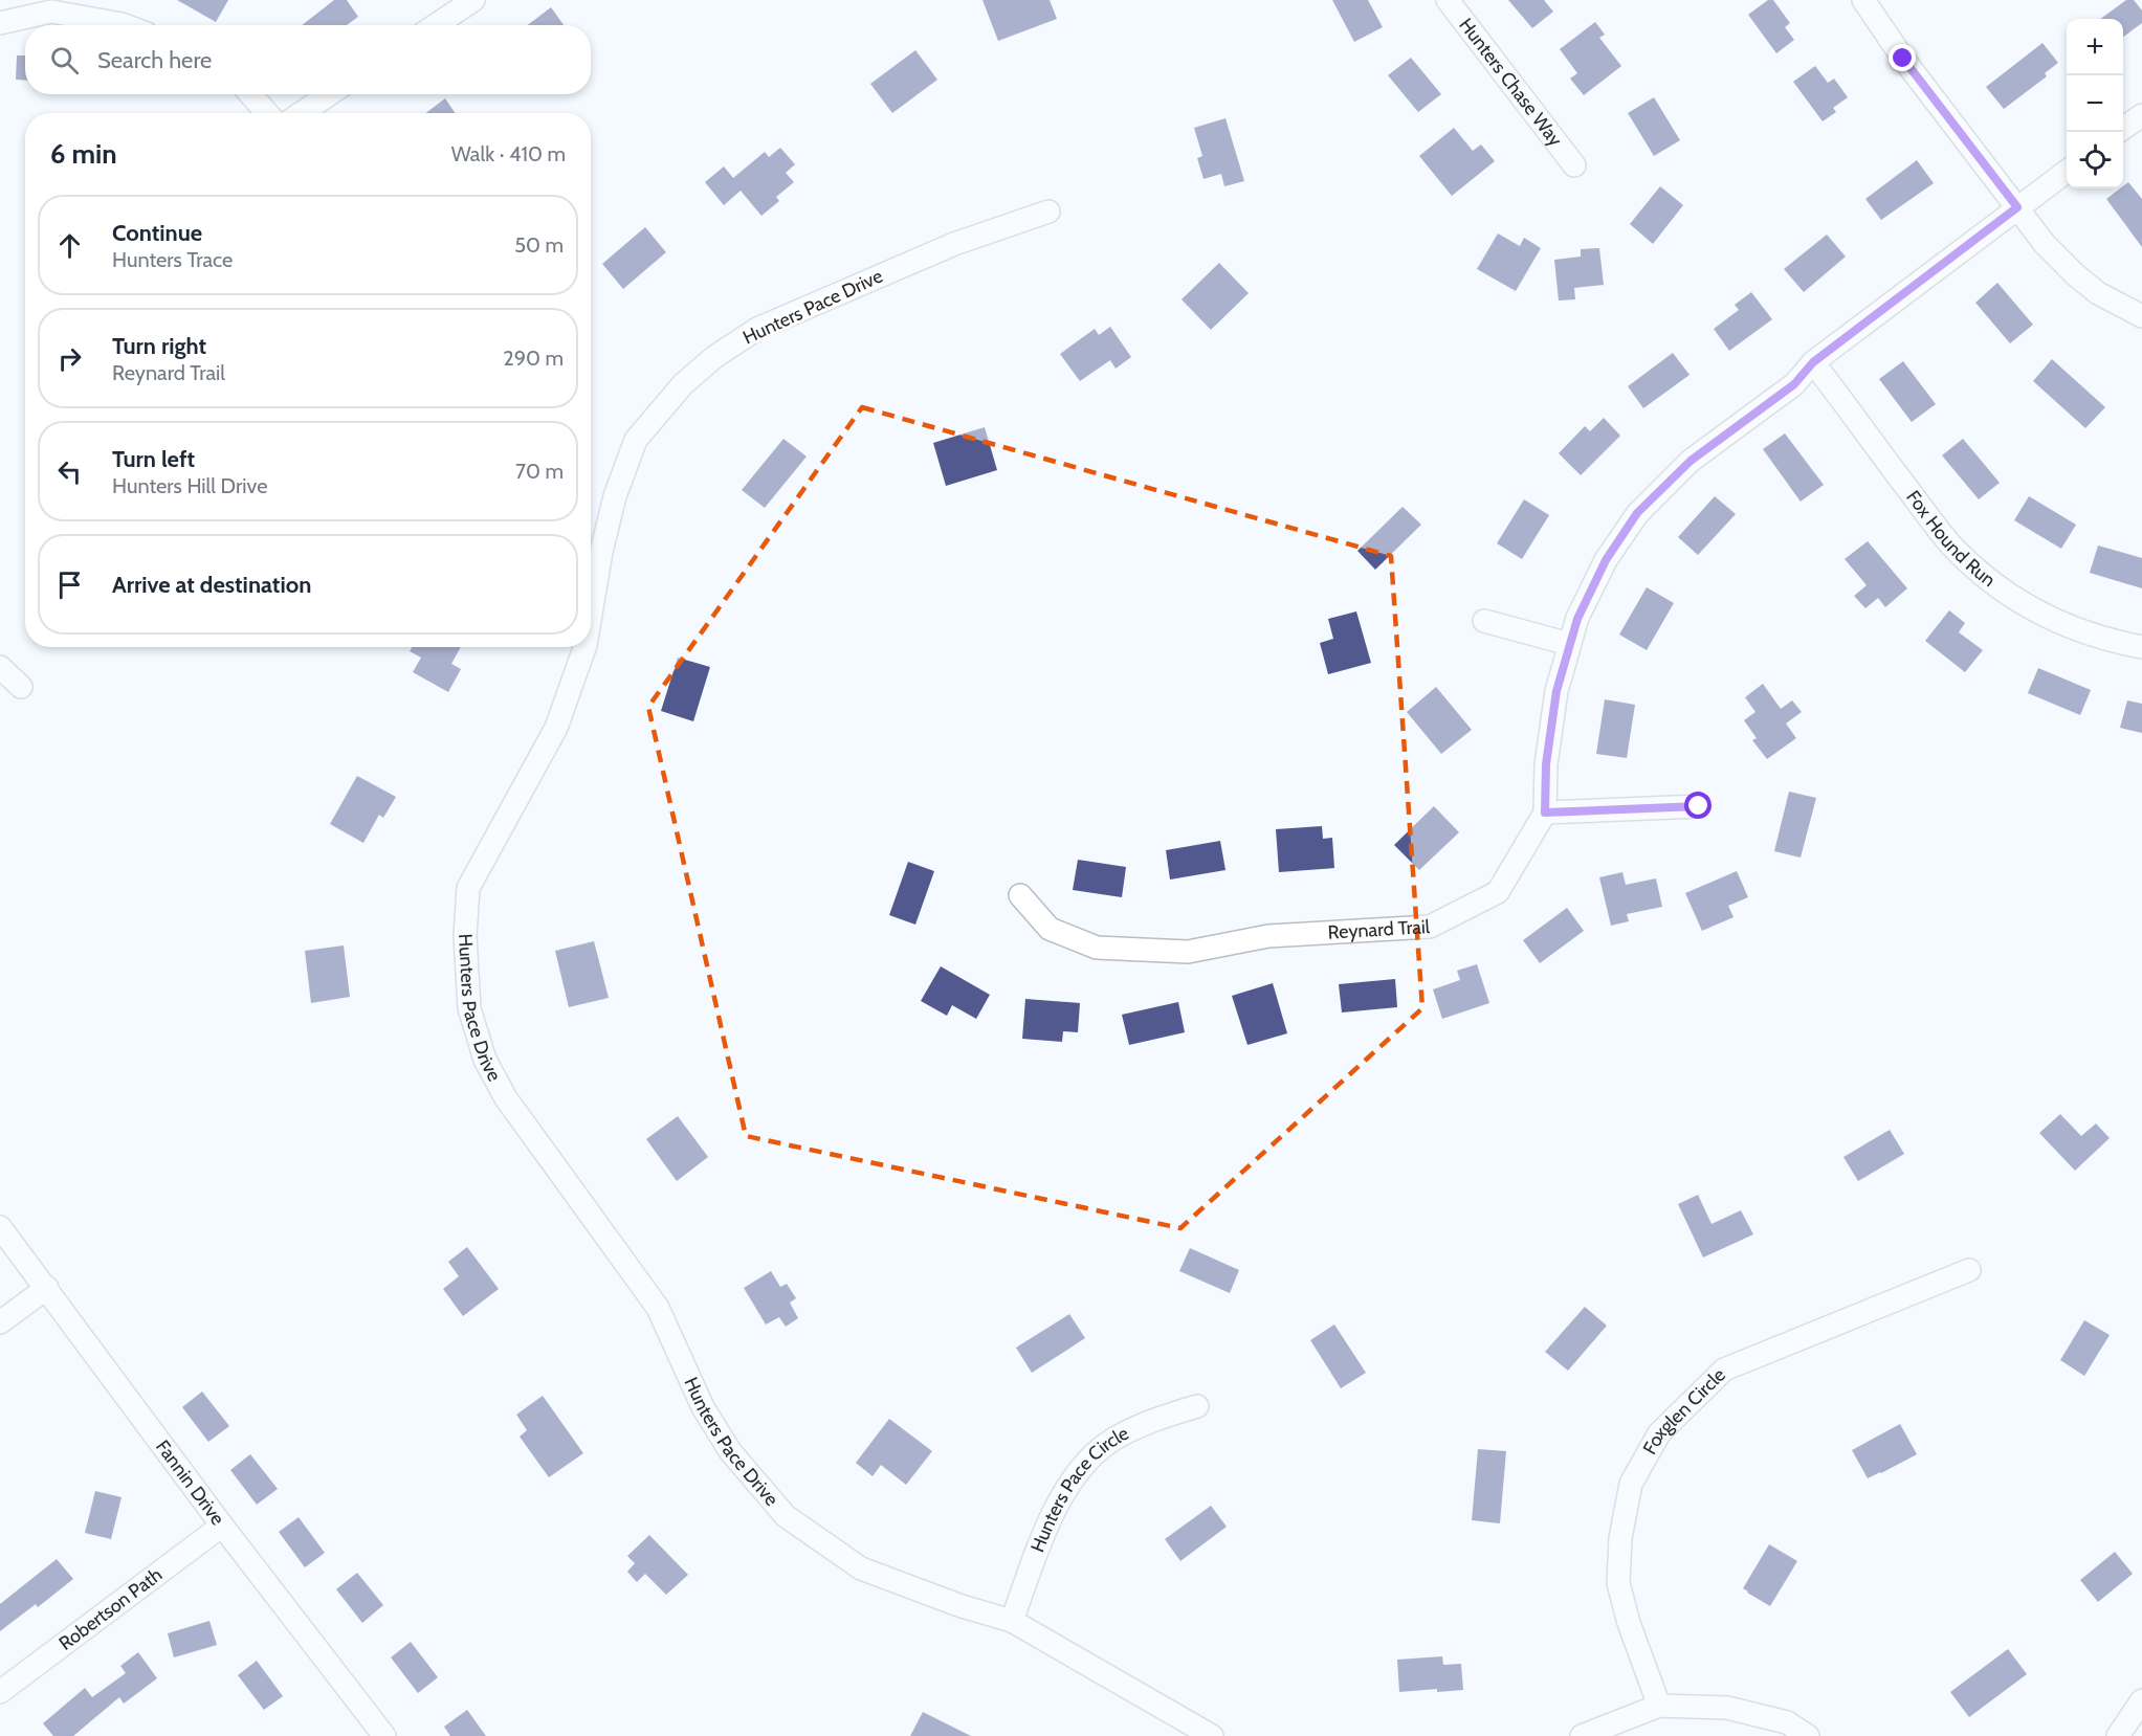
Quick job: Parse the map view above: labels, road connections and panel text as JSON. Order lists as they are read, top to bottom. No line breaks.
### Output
{"streets":{"street":["Hunters Chase Way","Hunters Pace Drive","Fox Hound Run","Reynard Trail","Foxglen Circle","Fannin Drive","Hunters Pace Circle","Robertson Path"]},"crossings":[["Hunters Pace Drive","Hunters Pace Circle"],["Fox Hound Run","Reynard Trail"],["Fannin Drive","Robertson Path"]],"page":{"map_buttons":["+","−"],"search":"Search here","heading":["6 min","Walk · 410 m"],"list":[["Continue","Hunters Trace","50 m"],["Turn right","Reynard Trail","290 m"],["Turn left","Hunters Hill Drive","70 m"],"Arrive at destination"]}}
